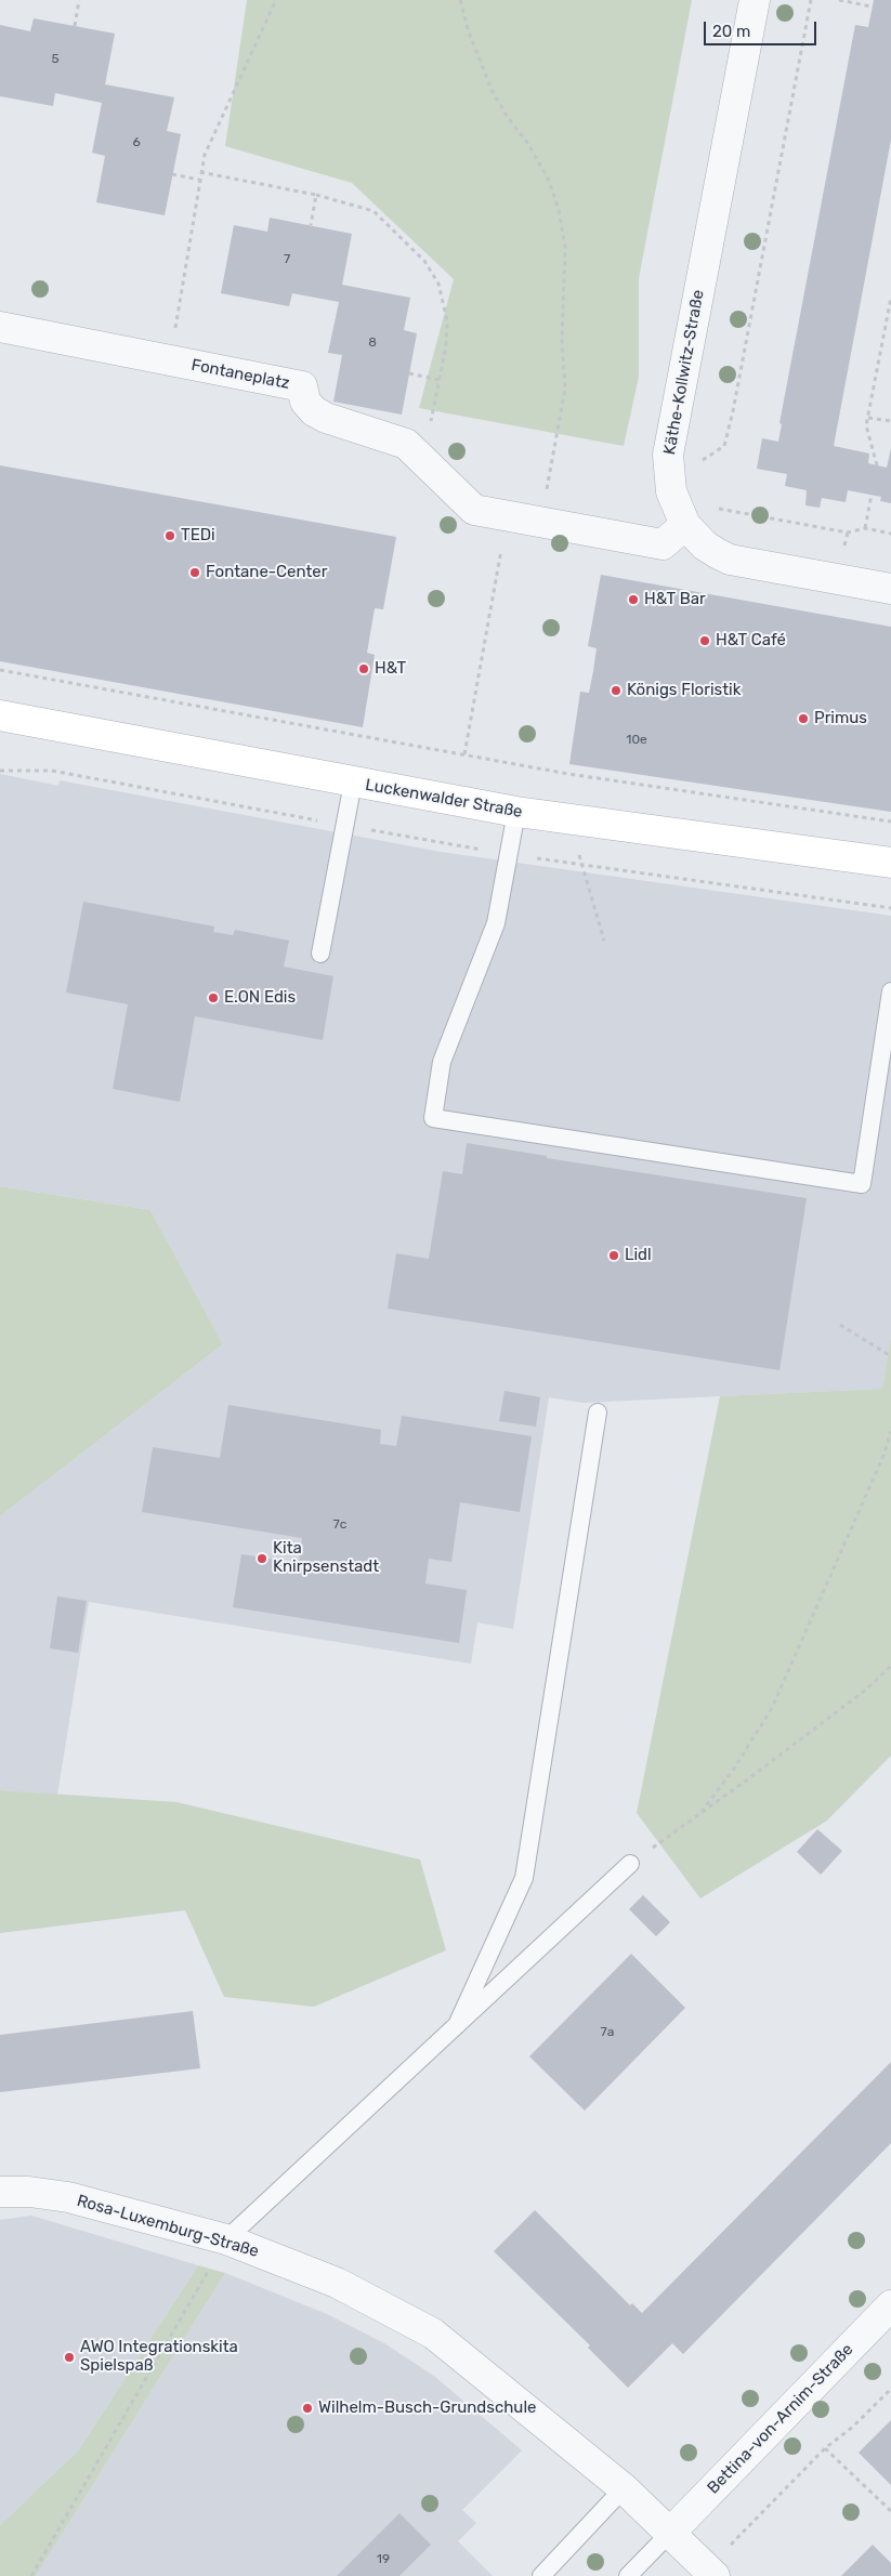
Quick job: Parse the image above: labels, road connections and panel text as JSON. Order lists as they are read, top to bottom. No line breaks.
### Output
{"streets":{"main road":["Luckenwalder Straße"],"street":["Käthe-Kollwitz-Straße","Fontaneplatz","Rosa-Luxemburg-Straße","Bettina-von-Arnim-Straße"]},"crossings":[["Käthe-Kollwitz-Straße","Fontaneplatz"],["Rosa-Luxemburg-Straße","Bettina-von-Arnim-Straße"]],"places":["TEDi","Fontane-Center","H&T Bar","H&T Café","H&T","Königs Floristik","Primus","E.ON Edis","Lidl","Kita Knirpsenstadt","AWO Integrationskita Spielspaß","Wilhelm-Busch-Grundschule"],"house_numbers":["5","6","7","8","10e","7c","7a","19"],"scale_bar":"20 m"}
